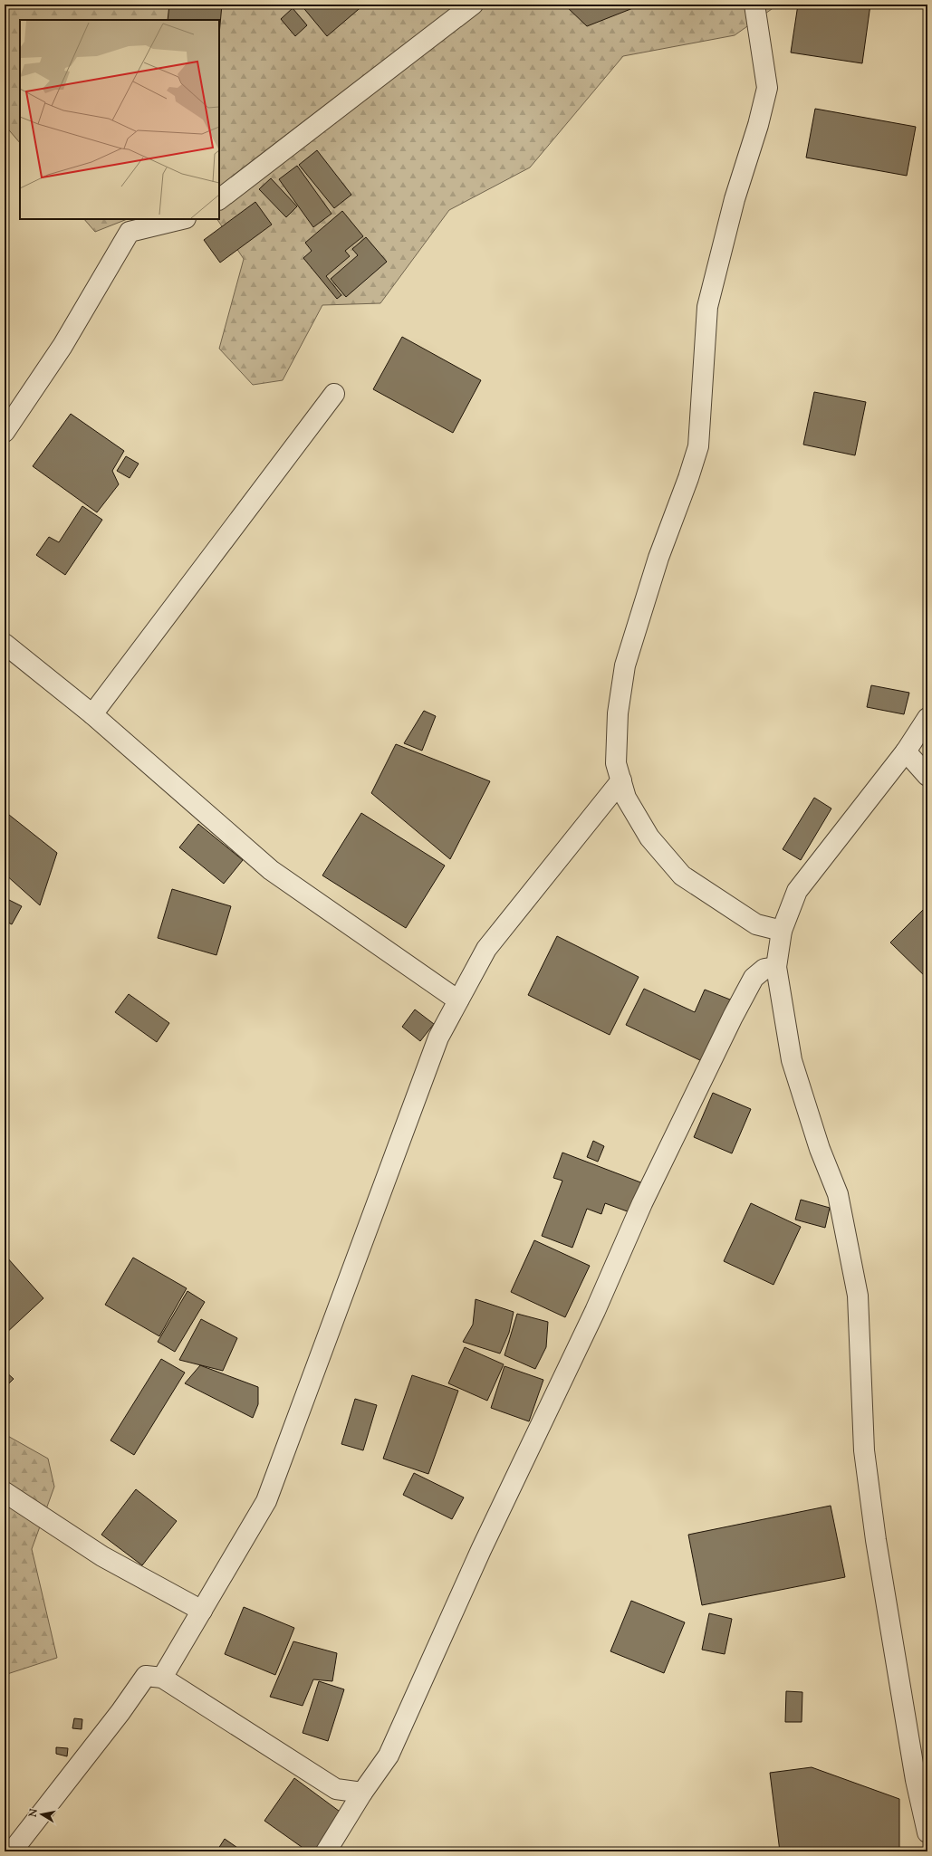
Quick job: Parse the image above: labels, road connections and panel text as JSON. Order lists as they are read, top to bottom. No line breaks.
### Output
{"north":"left"}
